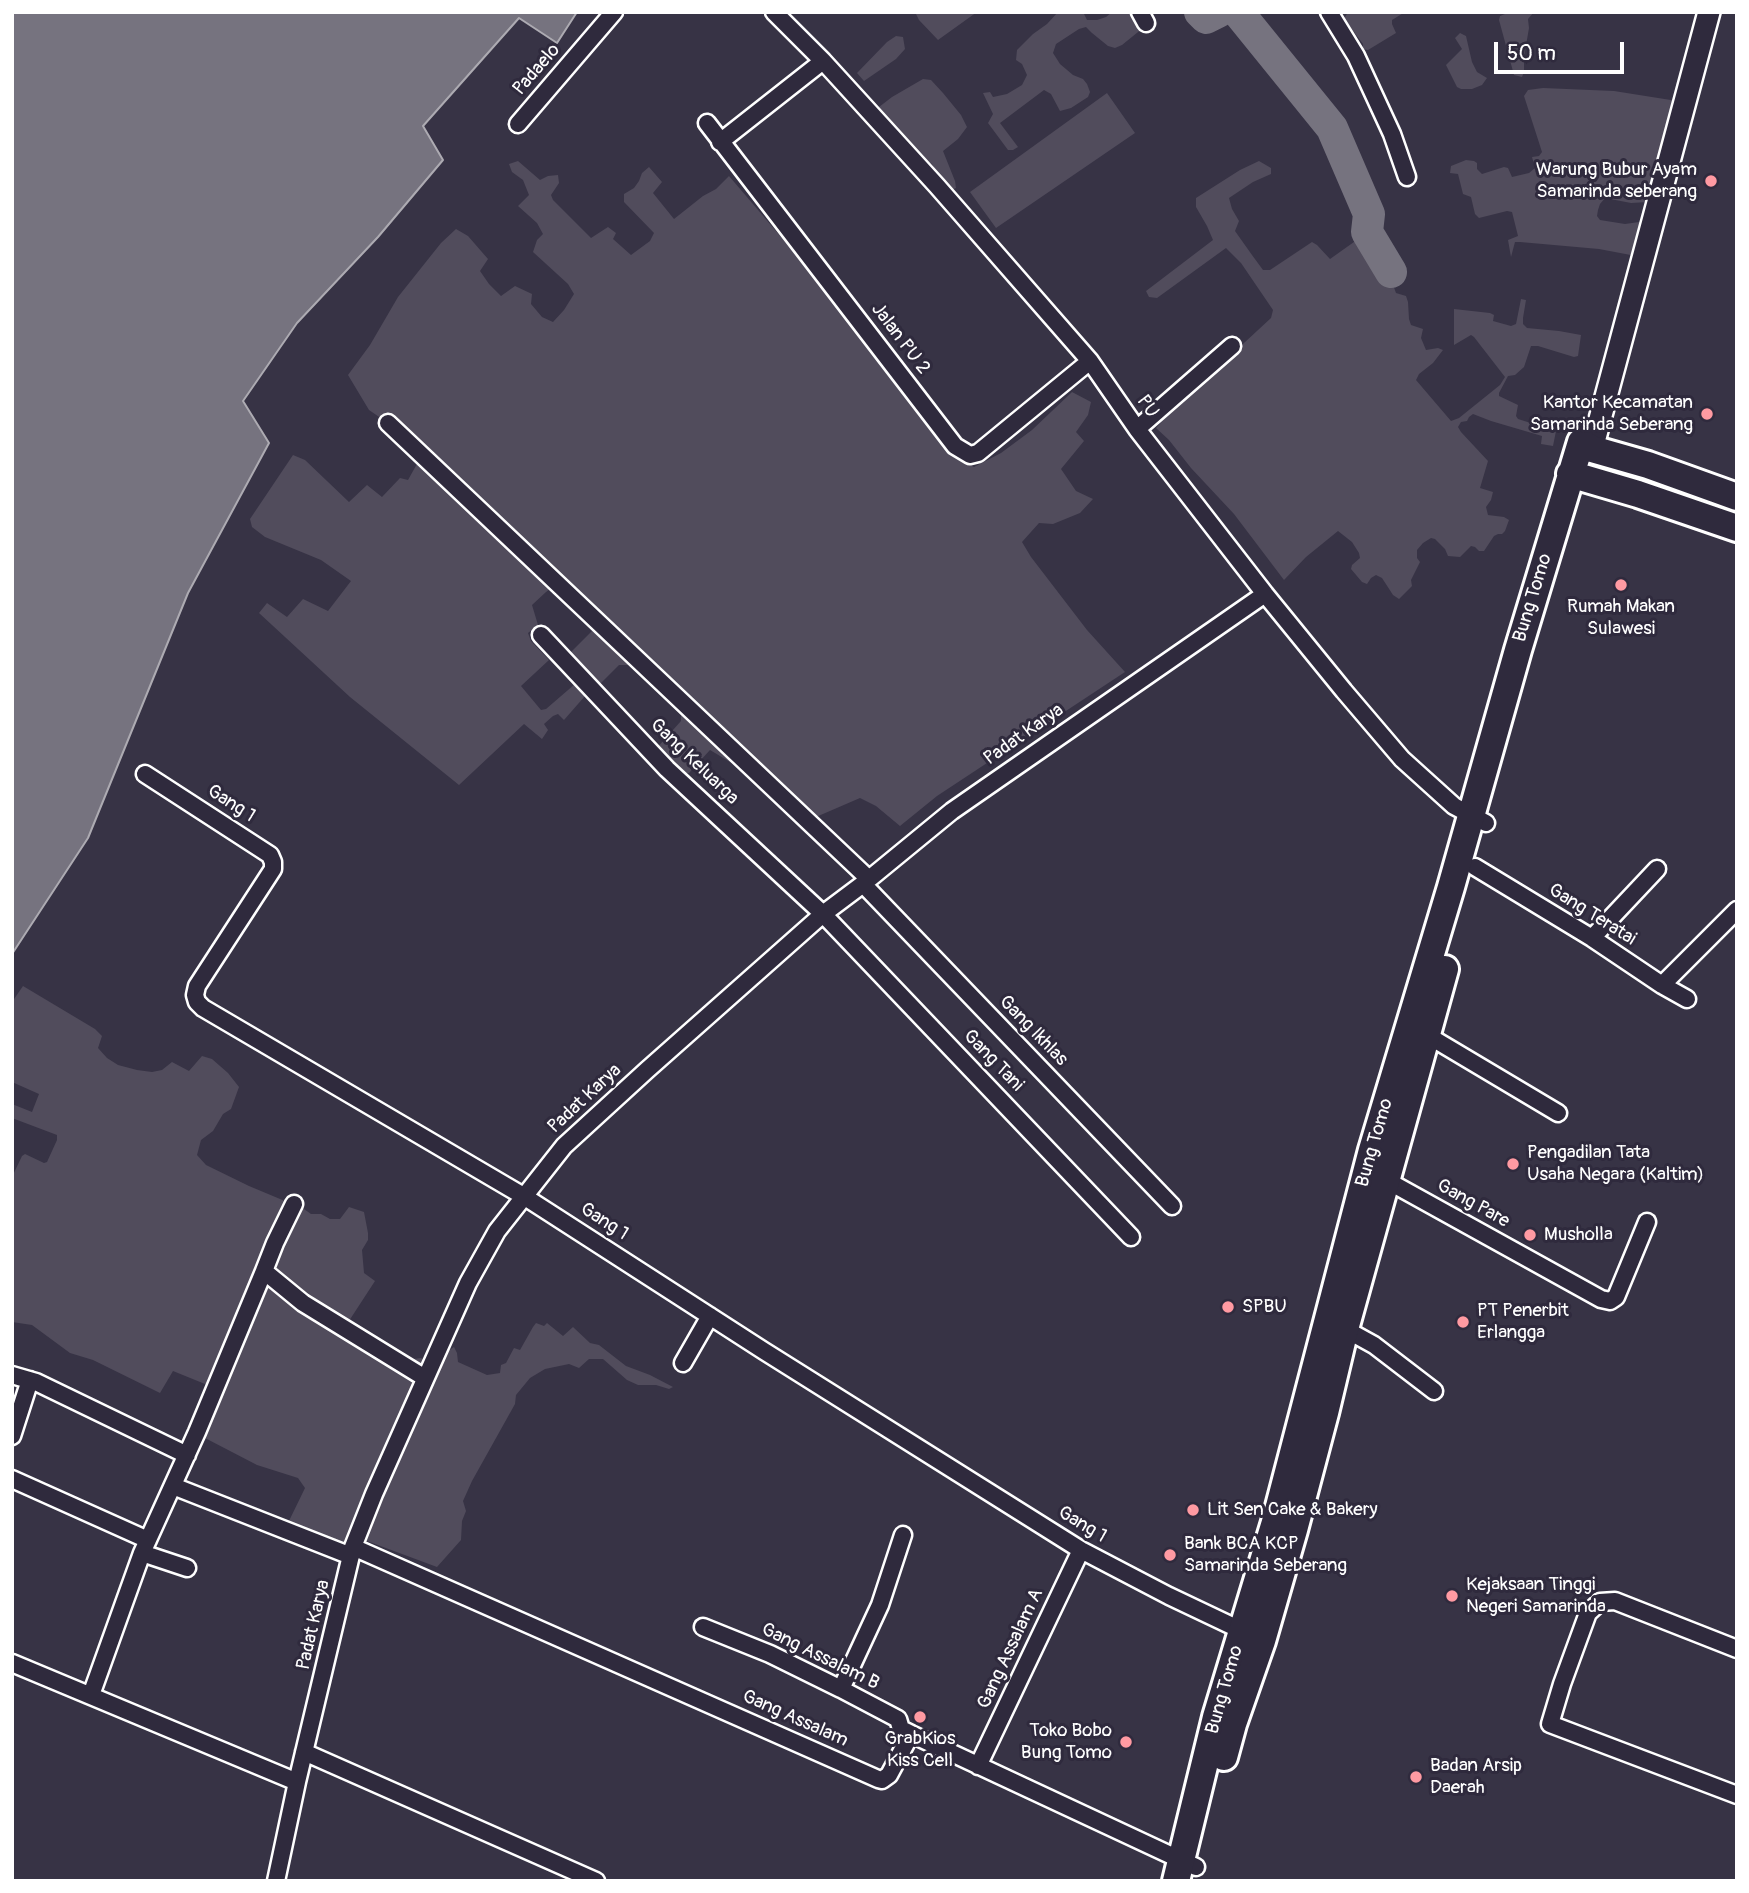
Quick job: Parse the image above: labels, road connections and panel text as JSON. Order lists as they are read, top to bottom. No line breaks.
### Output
{"streets":{"main road":["Bung Tomo"],"street":["Padaelo","Jalan PU 2","PU","Padat Karya","Gang Keluarga","Gang 1","Gang Teratai","Gang Ikhlas","Gang Tani","Gang Pare","Gang Assalam A","Gang Assalam B","Gang Assalam"]},"crossings":[["Jalan PU 2","PU"],["PU","Bung Tomo"],["PU","Padat Karya"],["Bung Tomo","Gang 1"],["Bung Tomo","Gang Teratai"],["Bung Tomo","Gang Pare"],["Padat Karya","Gang Keluarga"],["Padat Karya","Gang 1"],["Padat Karya","Gang Ikhlas"],["Padat Karya","Gang Tani"],["Padat Karya","Gang Assalam"],["Gang Keluarga","Gang Tani"],["Gang 1","Gang Assalam A"],["Gang Assalam B","Gang Assalam"]],"places":["Warung Bubur Ayam Samarinda seberang","Kantor Kecamatan Samarinda Seberang","Rumah Makan Sulawesi","Pengadilan Tata Usaha Negara (Kaltim)","Musholla","SPBU","PT Penerbit Erlangga","Lit Sen Cake & Bakery","Bank BCA KCP Samarinda Seberang","Kejaksaan Tinggi Negeri Samarinda","GrabKios Kiss Cell","Toko Bobo Bung Tomo","Badan Arsip Daerah"],"scale_bar":"50 m"}
